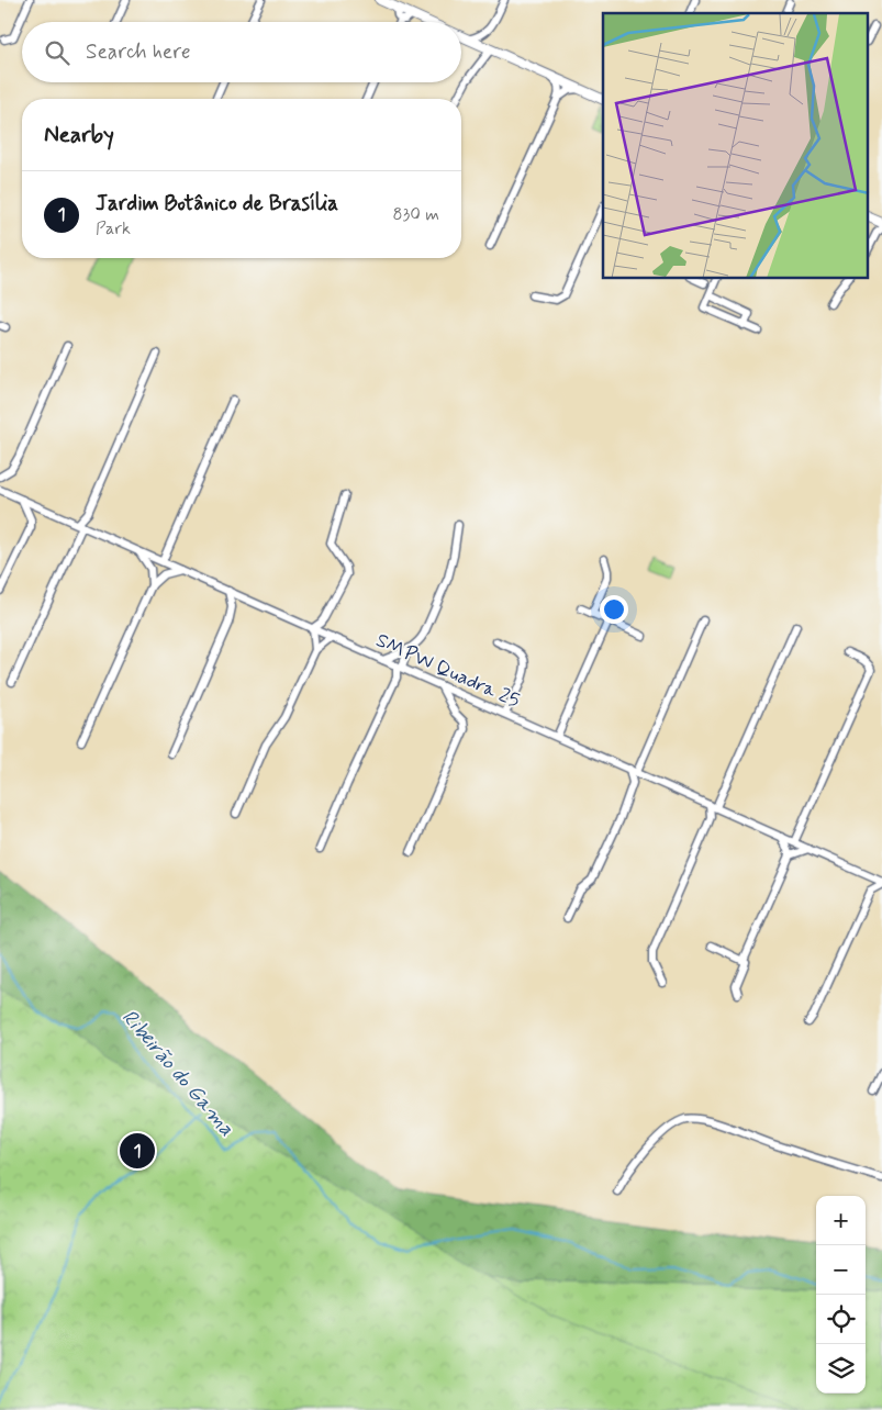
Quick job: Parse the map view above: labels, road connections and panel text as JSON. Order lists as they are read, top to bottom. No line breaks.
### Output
{"streets":{"street":["SMPW Quadra 25"]},"water":["Ribeirão do Gama"],"page":{"search":"Search here","heading":"Nearby","list":[{"mark":"1","name":"Jardim Botânico de Brasília","note":"Park","value":"830 m"}],"pins":"1","map_buttons":["+","−"]}}
